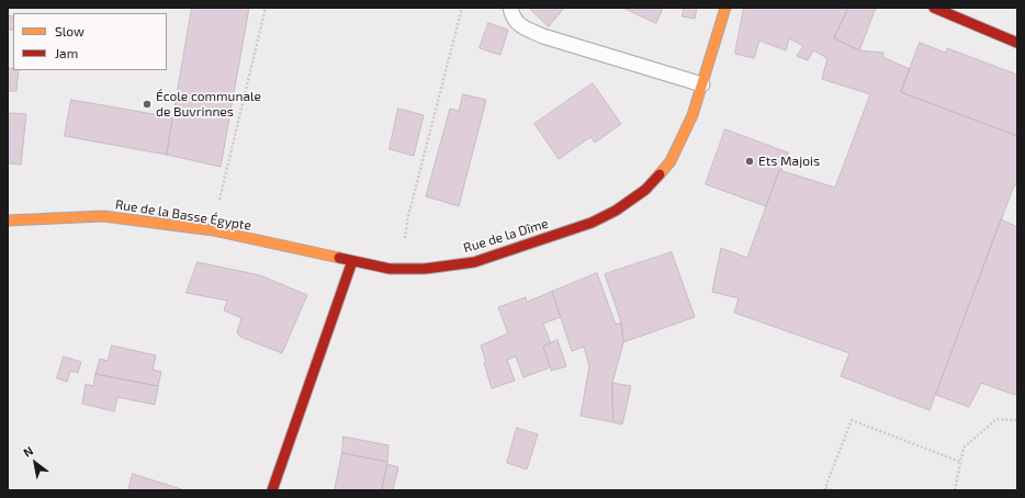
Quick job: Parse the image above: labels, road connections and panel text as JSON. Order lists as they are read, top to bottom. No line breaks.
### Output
{"streets":{"street":["Rue de la Basse Égypte","Rue de la Dîme"]},"crossings":[["Rue de la Basse Égypte","Rue de la Dîme"]],"places":["École communale de Buvrinnes","Ets Majois"],"legend":["Slow","Jam"],"north":"top left"}
